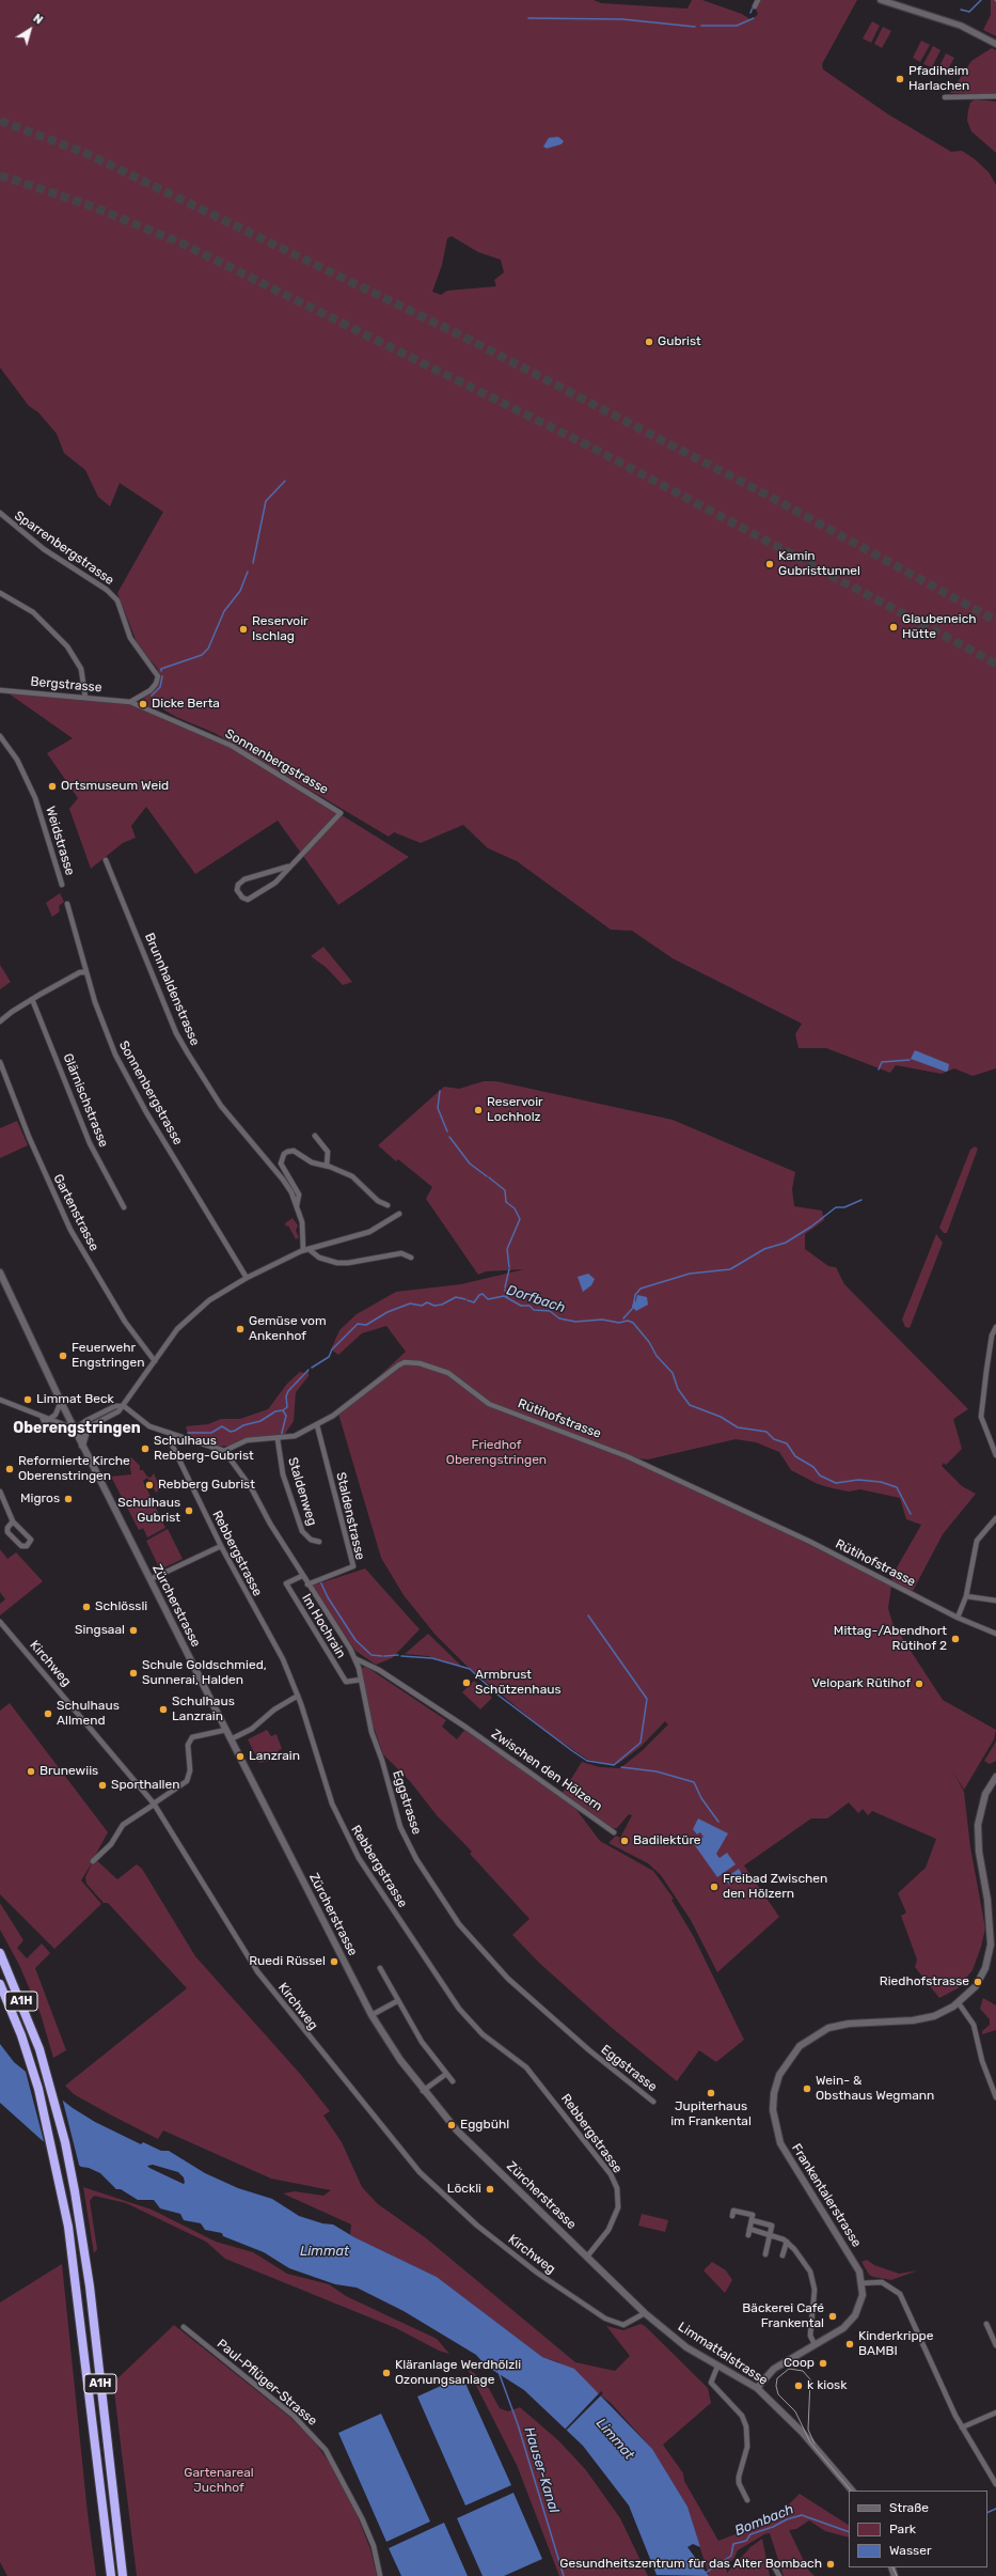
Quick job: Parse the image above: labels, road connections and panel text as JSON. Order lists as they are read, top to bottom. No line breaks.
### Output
{"streets":{"highway":["A1H"],"main road":["Zürcherstrasse","Frankentalerstrasse","Limmattalstrasse"],"street":["Sparrenbergstrasse","Bergstrasse","Sonnenbergstrasse","Weidstrasse","Brunnhaldenstrasse","Glärnischstrasse","Gartenstrasse","Rütihofstrasse","Staldenweg","Staldenstrasse","Rebbergstrasse","Im Hochrain","Kirchweg","Zwischen den Hölzern","Eggstrasse","Paul-Pflüger-Strasse"]},"crossings":[["Sparrenbergstrasse","Bergstrasse"],["Sparrenbergstrasse","Sonnenbergstrasse"],["Bergstrasse","Sonnenbergstrasse"],["Rütihofstrasse","Staldenweg"],["Rütihofstrasse","Staldenstrasse"],["Rütihofstrasse","Eggstrasse"],["Staldenstrasse","Eggstrasse"],["Rebbergstrasse","Zürcherstrasse"],["Rebbergstrasse","Limmattalstrasse"],["Zürcherstrasse","Limmattalstrasse"],["Im Hochrain","Eggstrasse"],["Kirchweg","Limmattalstrasse"],["Zwischen den Hölzern","Eggstrasse"],["Frankentalerstrasse","Limmattalstrasse"]],"districts":["Oberengstringen"],"water":["Dorfbach","Limmat","Hauser-Kanal","Bombach"],"parks":["Friedhof Oberengstringen","Gartenareal Juchhof"],"places":["Pfadiheim Harlachen","Gubrist","Kamin Gubristtunnel","Glaubeneich Hütte","Reservoir Ischlag","Dicke Berta","Ortsmuseum Weid","Reservoir Lochholz","Gemüse vom Ankenhof","Feuerwehr Engstringen","Limmat Beck","Schulhaus Rebberg-Gubrist","Reformierte Kirche Oberenstringen","Rebberg Gubrist","Migros","Schulhaus Gubrist","Schlössli","Singsaal","Mittag-/Abendhort Rütihof 2","Schule Goldschmied, Sunnerai, Halden","Armbrust Schützenhaus","Velopark Rütihof","Schulhaus Lanzrain","Schulhaus Allmend","Lanzrain","Brunewiis","Sporthallen","Badilektüre","Freibad Zwischen den Hölzern","Ruedi Rüssel","Riedhofstrasse","Wein- & Obsthaus Wegmann","Jupiterhaus im Frankental","Eggbühl","Löckli","Bäckerei Café Frankental","Kinderkrippe BAMBI","Coop","Kläranlage Werdhölzli Ozonungsanlage","k kiosk","Gesundheitszentrum für das Alter Bombach"],"legend":["Straße","Park","Wasser"],"north":"top right"}
